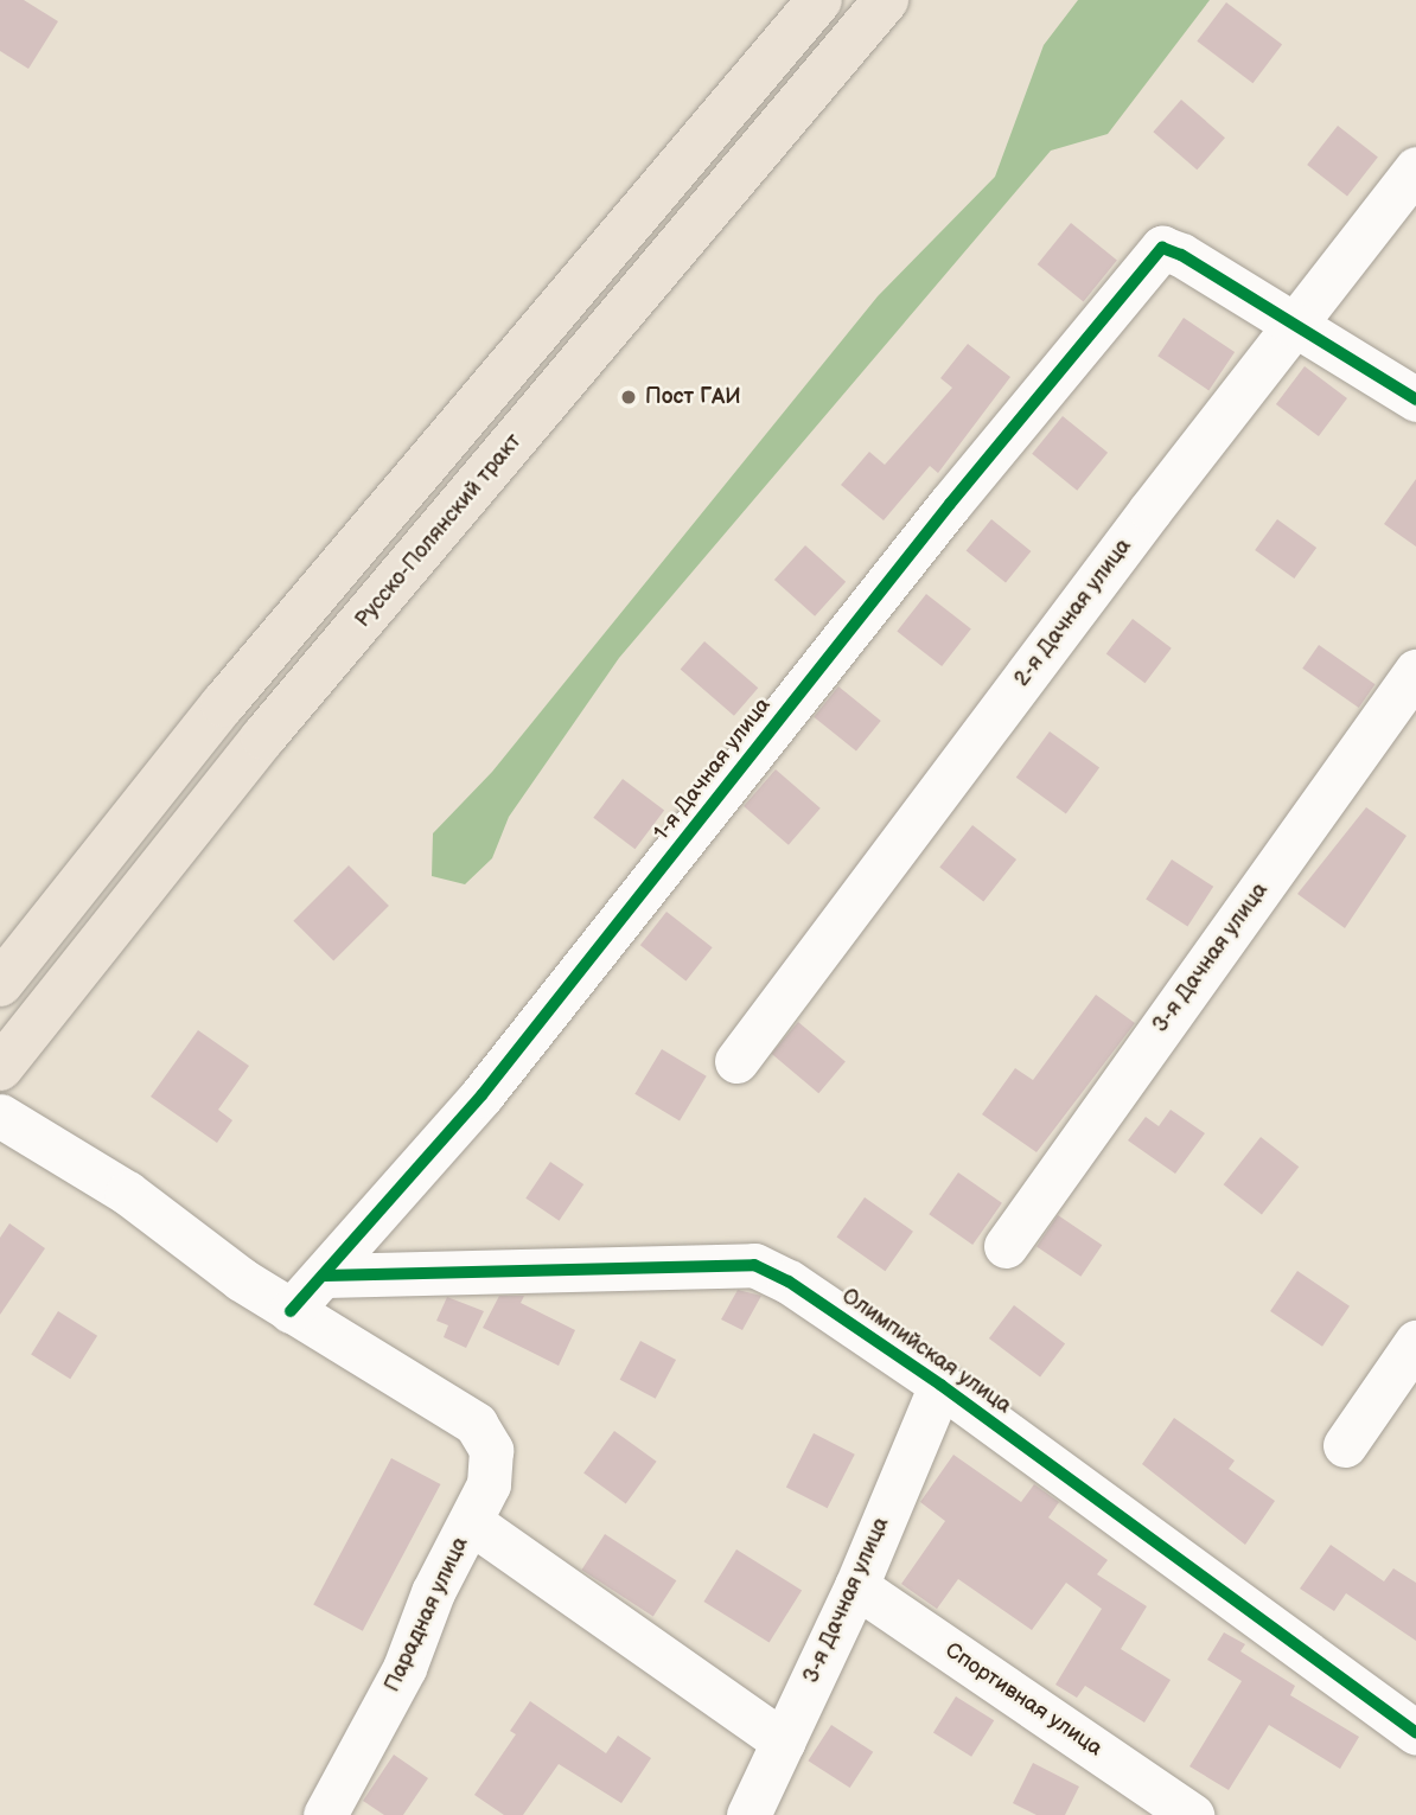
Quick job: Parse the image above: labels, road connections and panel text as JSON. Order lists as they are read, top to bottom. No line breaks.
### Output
{"streets":{"main road":["Русско-Полянский тракт"],"street":["2-я Дачная улица","1-я Дачная улица","3-я Дачная улица","Олимпийская улица","Парадная улица","Спортивная улица"]},"crossings":[["2-я Дачная улица","1-я Дачная улица"],["1-я Дачная улица","Олимпийская улица"],["1-я Дачная улица","Парадная улица"],["3-я Дачная улица","Олимпийская улица"],["3-я Дачная улица","Спортивная улица"]],"places":["Пост ГАИ"]}
